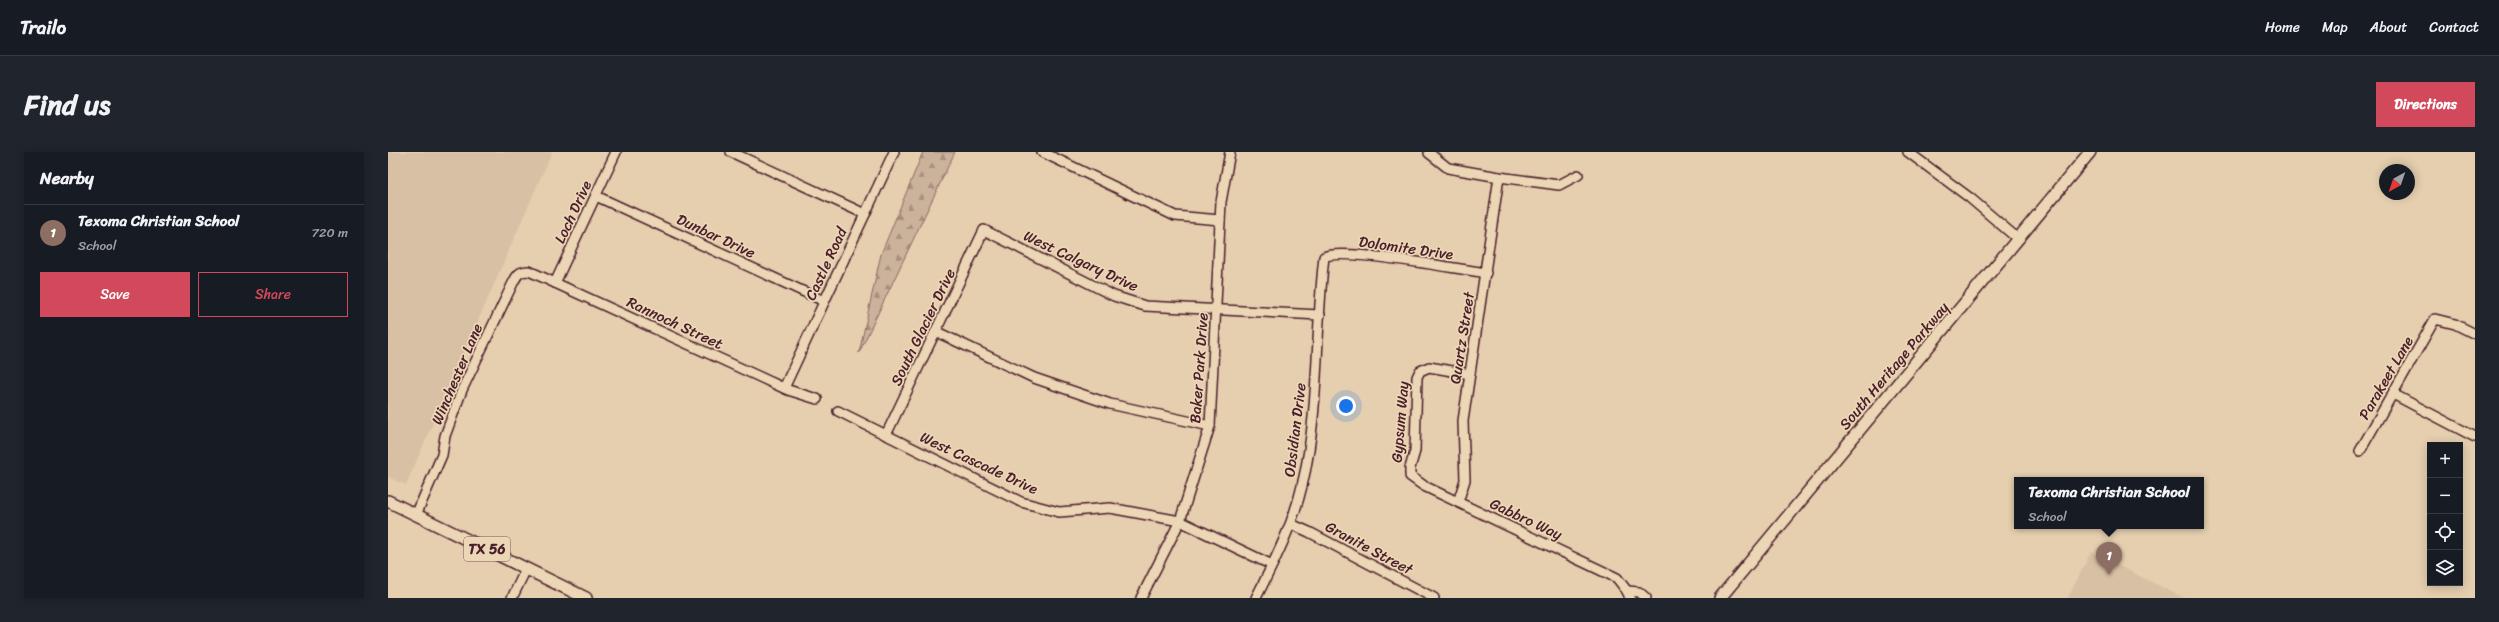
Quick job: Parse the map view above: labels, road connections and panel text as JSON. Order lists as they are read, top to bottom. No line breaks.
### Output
{"streets":{"main road":["South Heritage Parkway","TX 56"],"street":["Loch Drive","Dunbar Drive","Dolomite Drive","West Calgary Drive","Castle Road","Rannoch Street","South Glacier Drive","Quartz Street","Baker Park Drive","Winchester Lane","Parakeet Lane","Gypsum Way","Obsidian Drive","West Cascade Drive","Gabbro Way","Granite Street"]},"crossings":[["Loch Drive","Dunbar Drive"],["Loch Drive","Rannoch Street"],["Dunbar Drive","Castle Road"],["Dolomite Drive","Quartz Street"],["Dolomite Drive","Obsidian Drive"],["West Calgary Drive","South Glacier Drive"],["West Calgary Drive","Baker Park Drive"],["West Calgary Drive","Obsidian Drive"],["Castle Road","Rannoch Street"],["Rannoch Street","Winchester Lane"],["South Glacier Drive","West Cascade Drive"],["Quartz Street","Gypsum Way"],["Quartz Street","Gabbro Way"],["Baker Park Drive","West Cascade Drive"],["Winchester Lane","TX 56"],["Gypsum Way","Gabbro Way"],["Obsidian Drive","West Cascade Drive"],["Obsidian Drive","Granite Street"]],"north":"bottom left","page":{"header":"Trailo","nav":["Home","Map","About","Contact"],"title":"Find us","buttons":["Directions",["Save","Share"]],"heading":"Nearby","list":[{"mark":"1","name":"Texoma Christian School","note":"School","value":"720 m"}],"map_buttons":["+","−"],"popup":["Texoma Christian School","School"],"pins":"1"}}
